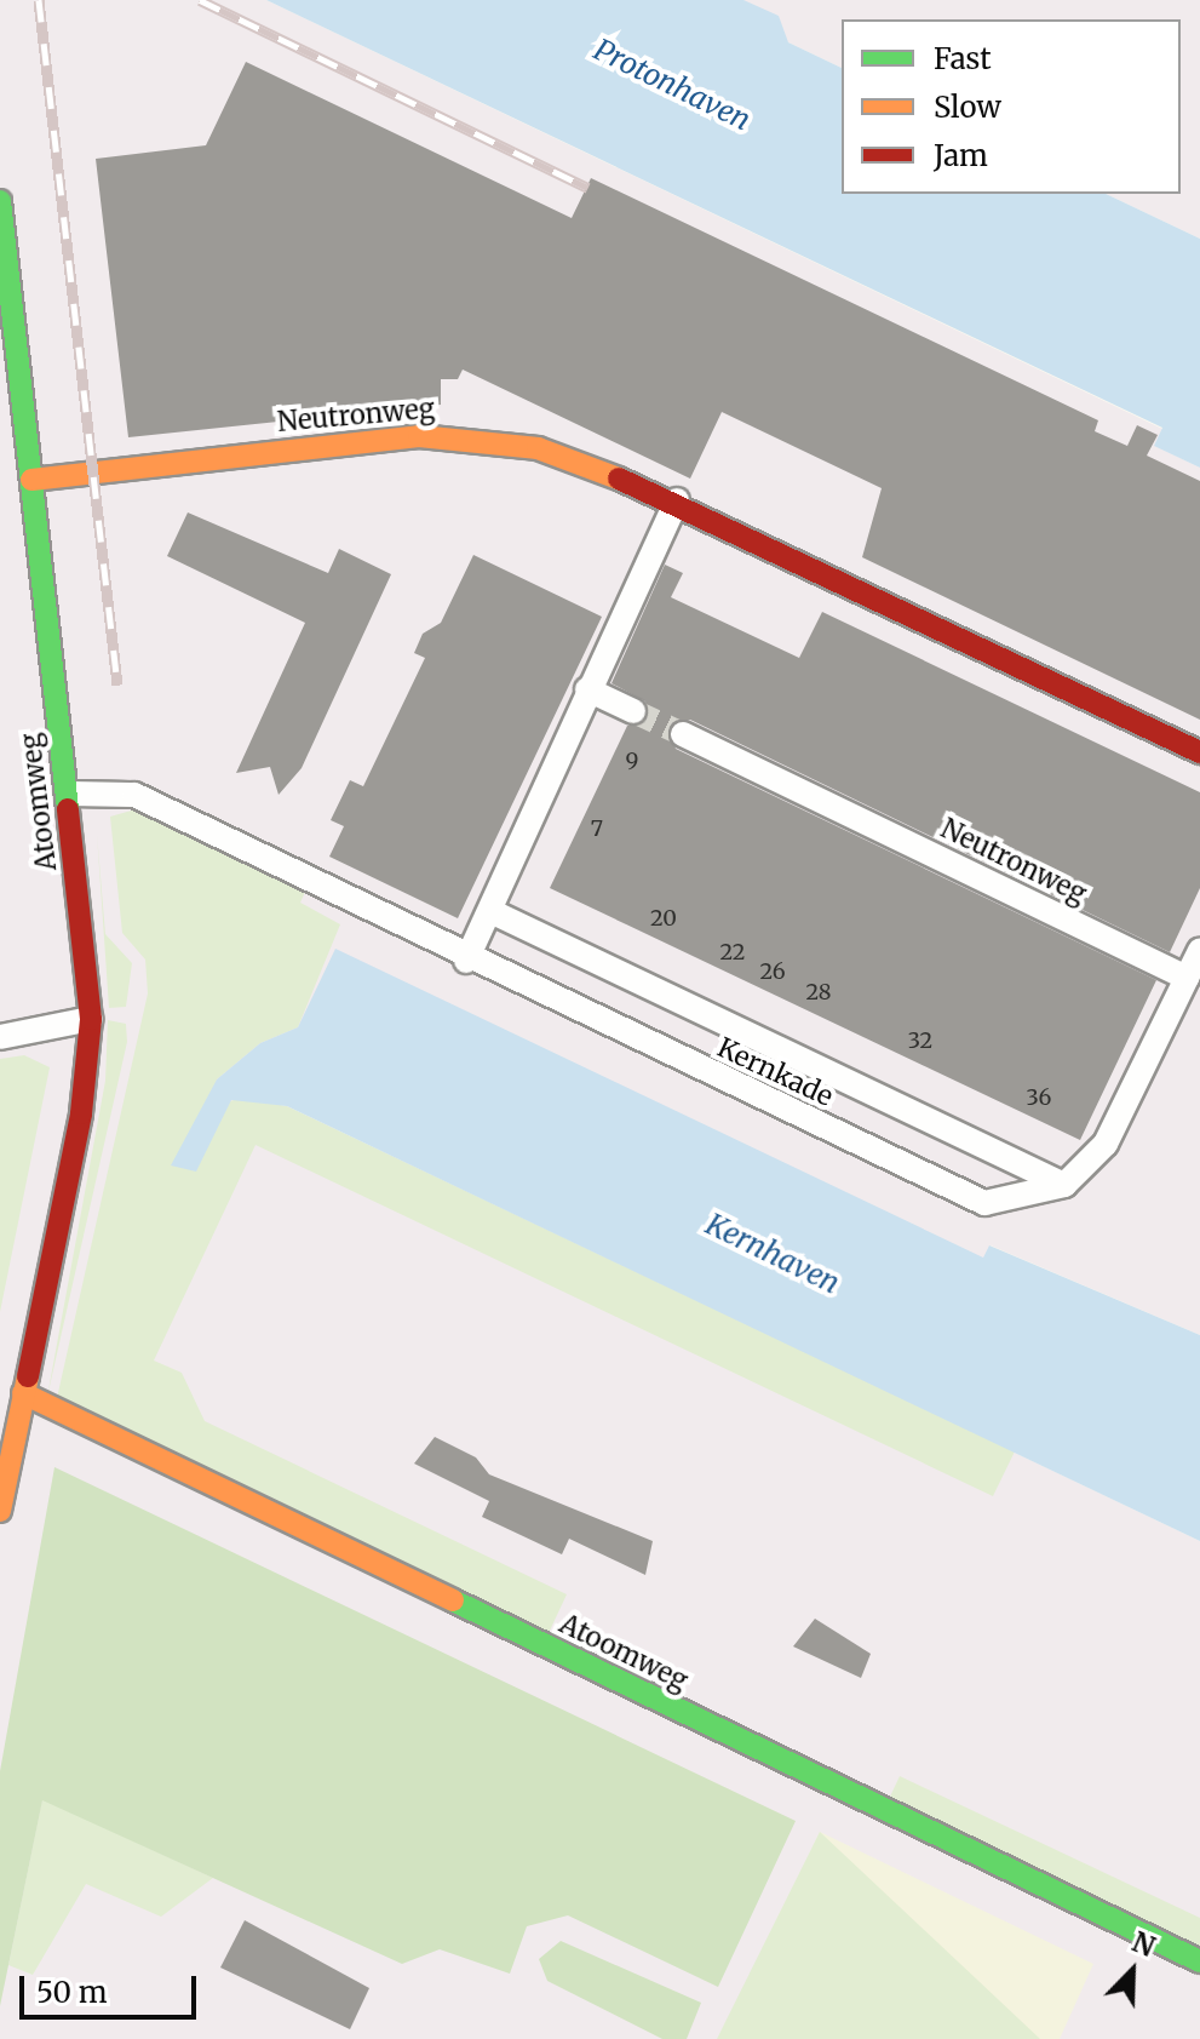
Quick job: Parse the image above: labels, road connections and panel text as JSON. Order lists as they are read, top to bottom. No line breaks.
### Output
{"streets":{"street":["Neutronweg","Atoomweg","Kernkade"]},"crossings":[["Neutronweg","Atoomweg"],["Atoomweg","Kernkade"]],"water":["Protonhaven","Kernhaven"],"house_numbers":["9","7","20","22","26","28","32","36"],"legend":["Fast","Slow","Jam"],"scale_bar":"50 m","north":"top right"}
